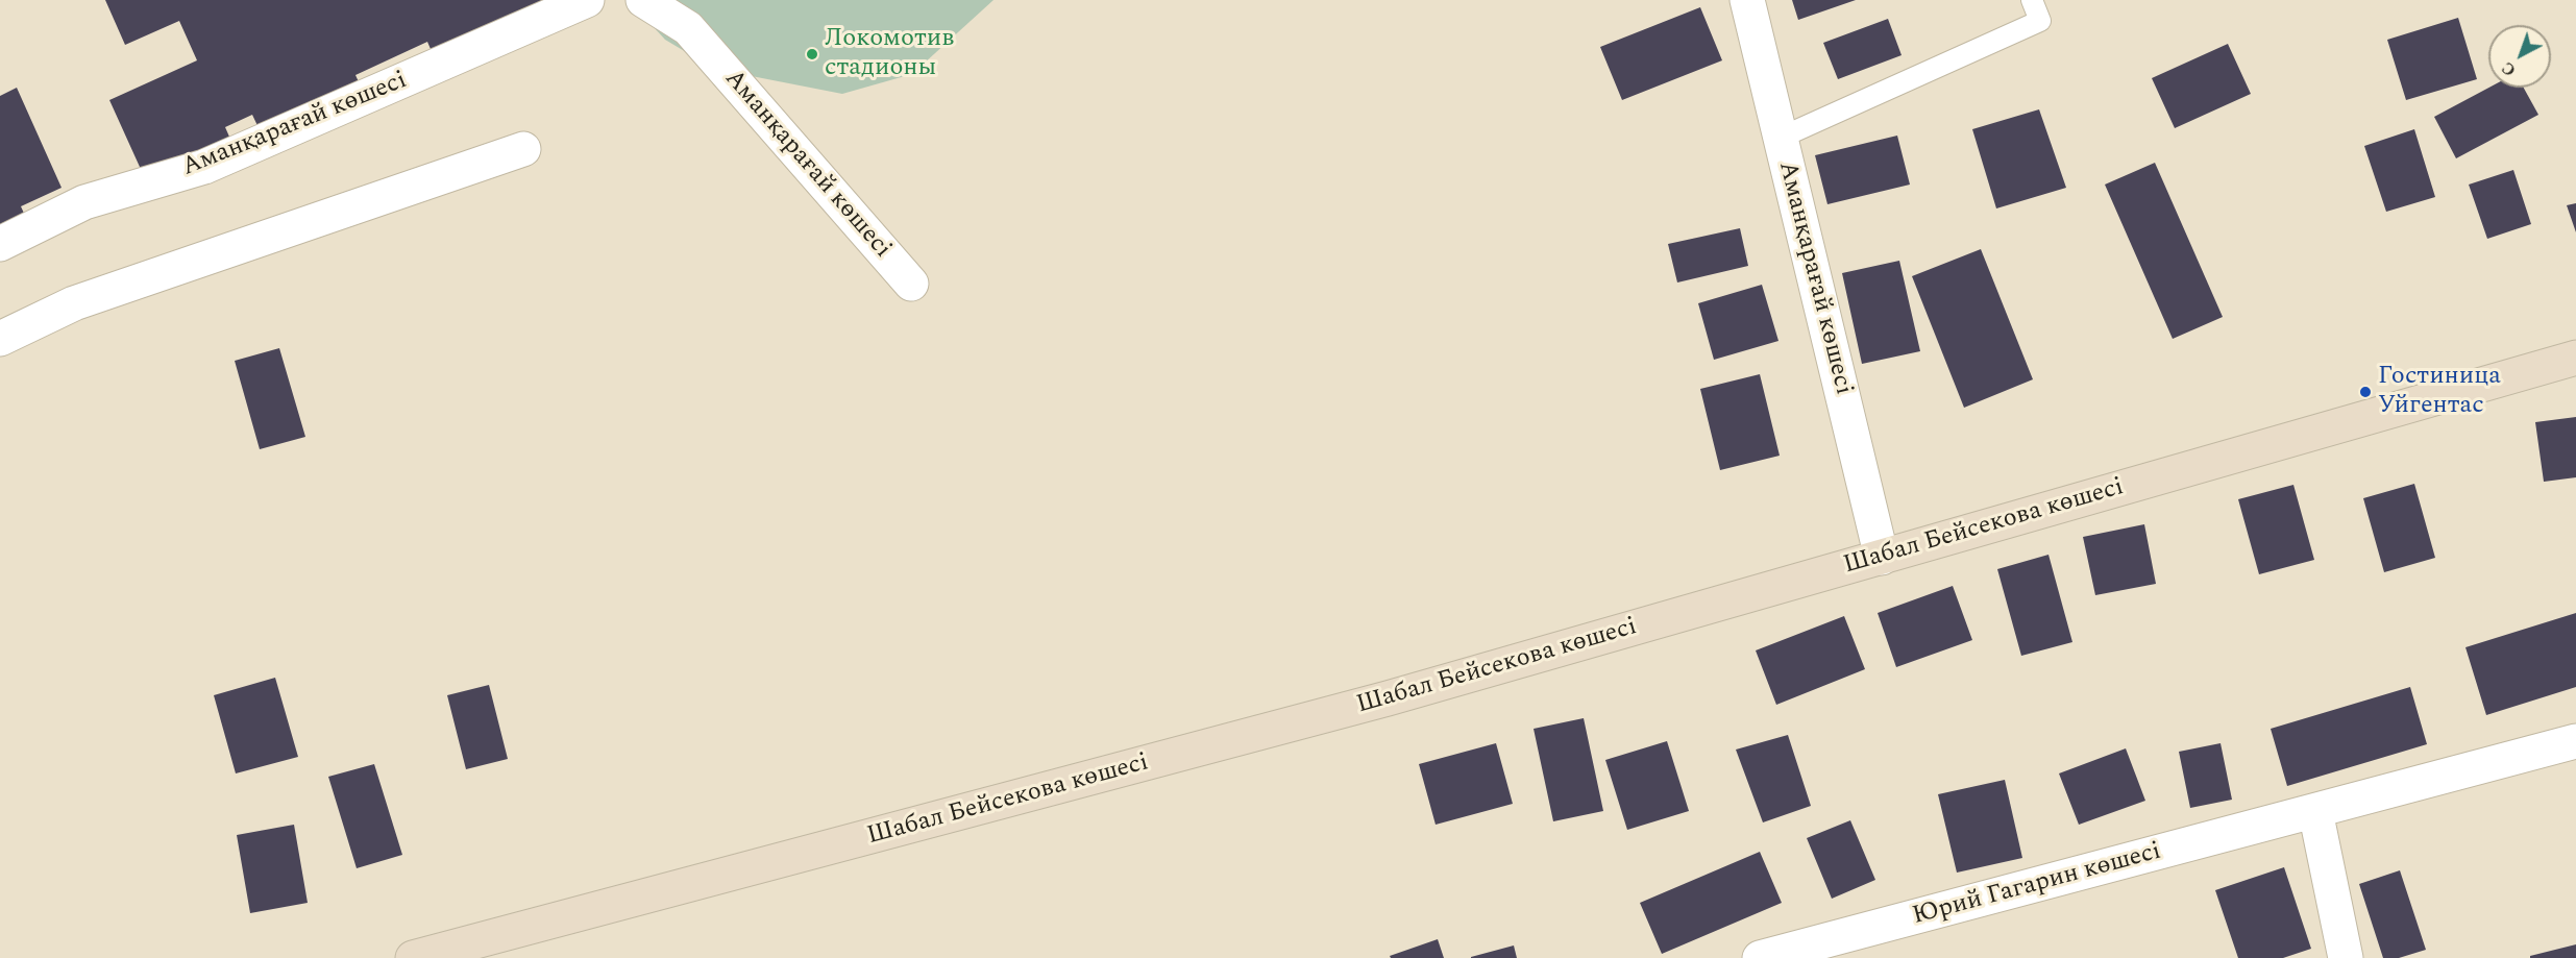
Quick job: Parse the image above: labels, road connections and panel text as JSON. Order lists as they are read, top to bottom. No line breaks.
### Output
{"streets":{"main road":["Шабал Бейсекова көшесі"],"street":["Аманқарағай көшесі","Юрий Гагарин көшесі"]},"crossings":[["Аманқарағай көшесі","Шабал Бейсекова көшесі"]],"places":["Локомотив стадионы","Гостиница Уйгентас"],"north":"bottom left"}
